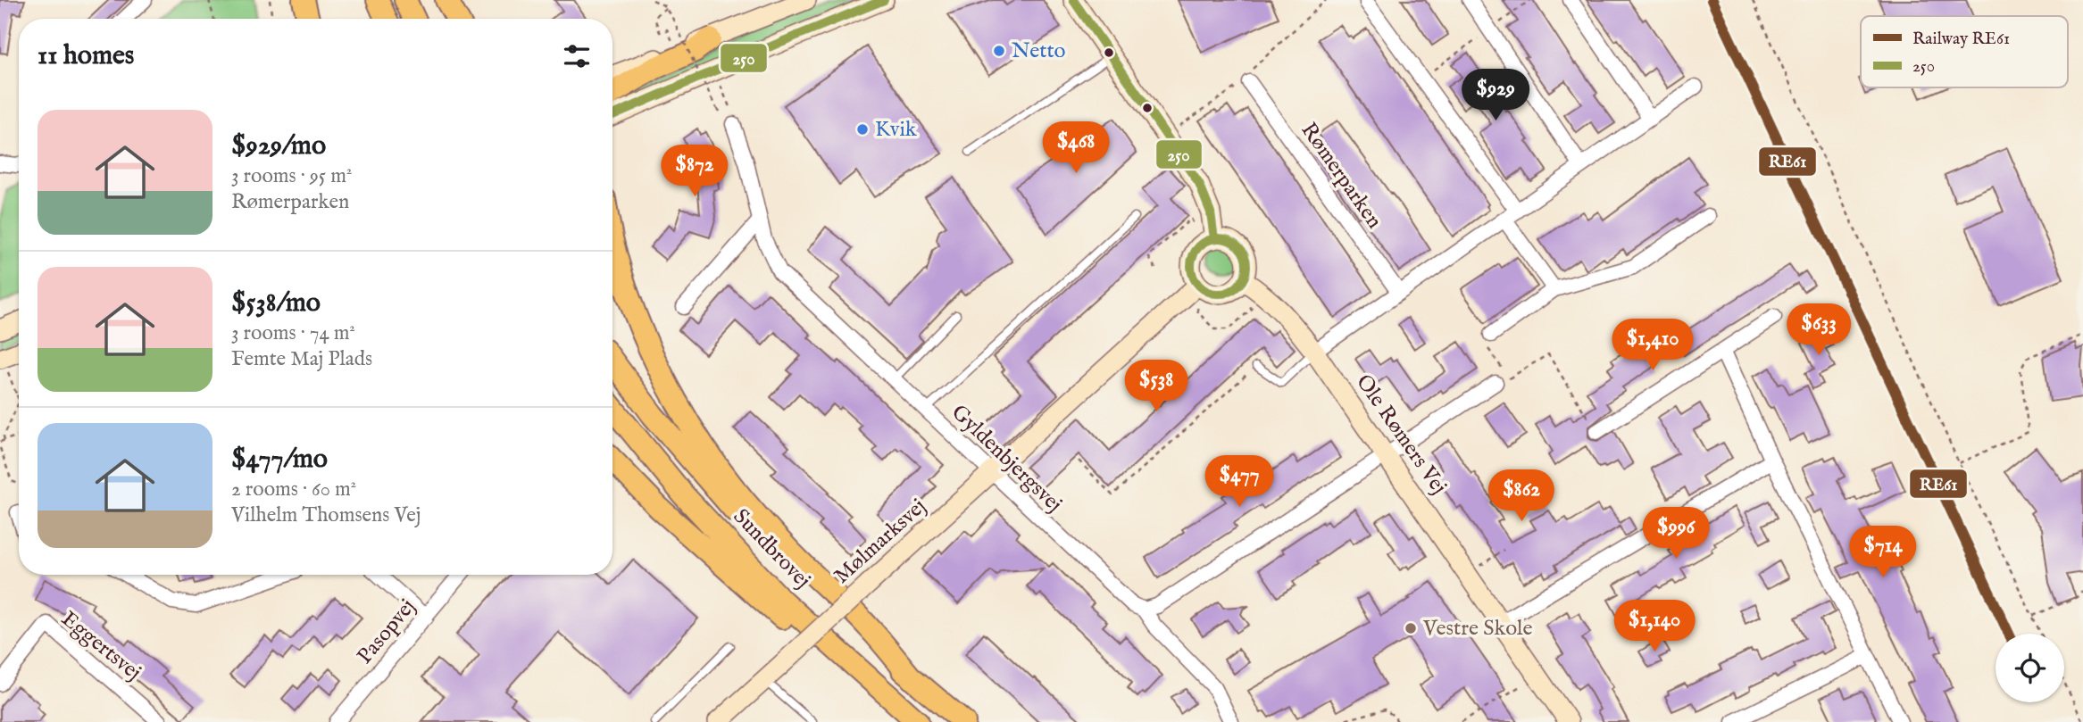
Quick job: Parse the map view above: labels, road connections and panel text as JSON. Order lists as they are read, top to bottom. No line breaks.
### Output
{"streets":{"main road":["Sundbrovej"],"street":["Rømerparken","Ole Rømers Vej","Gyldenbjergsvej","Mølmarksvej","Pasopvej","Eggertsvej"]},"crossings":[["Ole Rømers Vej","Mølmarksvej"],["Gyldenbjergsvej","Mølmarksvej"]],"places":["Netto","Kvik","Vestre Skole"],"lines":["rail line RE61","transit line 250"],"legend":["Railway RE61","250"],"page":{"heading":"11 homes","price":["$929","$468","$872","$633","$1,410","$538","$477","$862","$996","$714","$1,140"],"list":[{"name":"$929/mo","note":"3 rooms · 95 m² · Rømerparken"},{"name":"$538/mo","note":"3 rooms · 74 m² · Femte Maj Plads"},{"name":"$477/mo","note":"2 rooms · 60 m² · Vilhelm Thomsens Vej"}]}}
